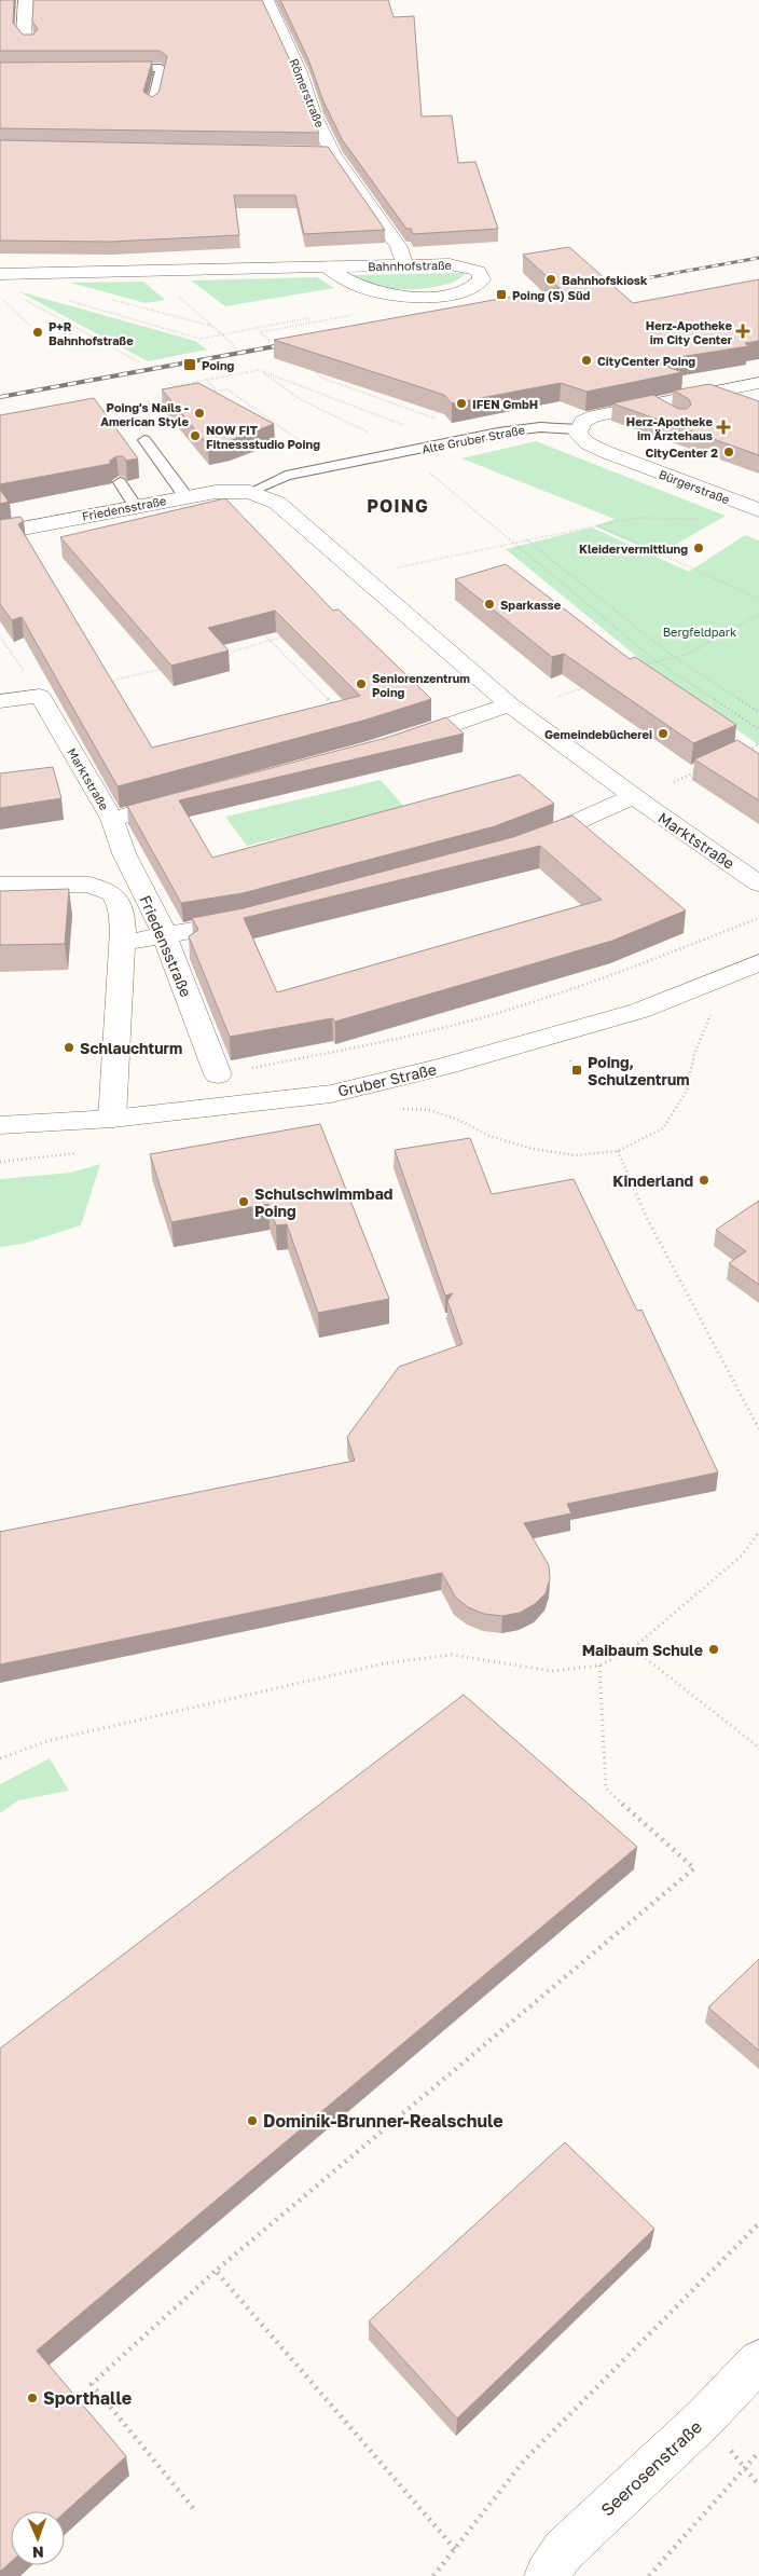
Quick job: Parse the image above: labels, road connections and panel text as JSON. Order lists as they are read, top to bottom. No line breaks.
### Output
{"streets":{"street":["Römerstraße","Bahnhofstraße","Bürgerstraße","Friedensstraße","Marktstraße","Gruber Straße","Seerosenstraße"],"lane":["Alte Gruber Straße"]},"crossings":[["Römerstraße","Bahnhofstraße"],["Alte Gruber Straße","Bürgerstraße"],["Alte Gruber Straße","Friedensstraße"],["Alte Gruber Straße","Marktstraße"],["Friedensstraße","Marktstraße"],["Friedensstraße","Gruber Straße"]],"districts":["POING"],"parks":["Bergfeldpark"],"places":{"other":["Bahnhofskiosk","P+R Bahnhofstraße","CityCenter Poing","IFEN GmbH","Poing's Nails - American Style","NOW FIT Fitnessstudio Poing","CityCenter 2","Kleidervermittlung","Sparkasse","Seniorenzentrum Poing","Gemeindebücherei","Schlauchturm","Kinderland","Schulschwimmbad Poing","Maibaum Schule","Dominik-Brunner-Realschule","Sporthalle"],"transit":["Poing (S) Süd","Poing","Poing, Schulzentrum"],"health":["Herz-Apotheke im City Center","Herz-Apotheke im Ärztehaus"]},"north":"bottom"}
